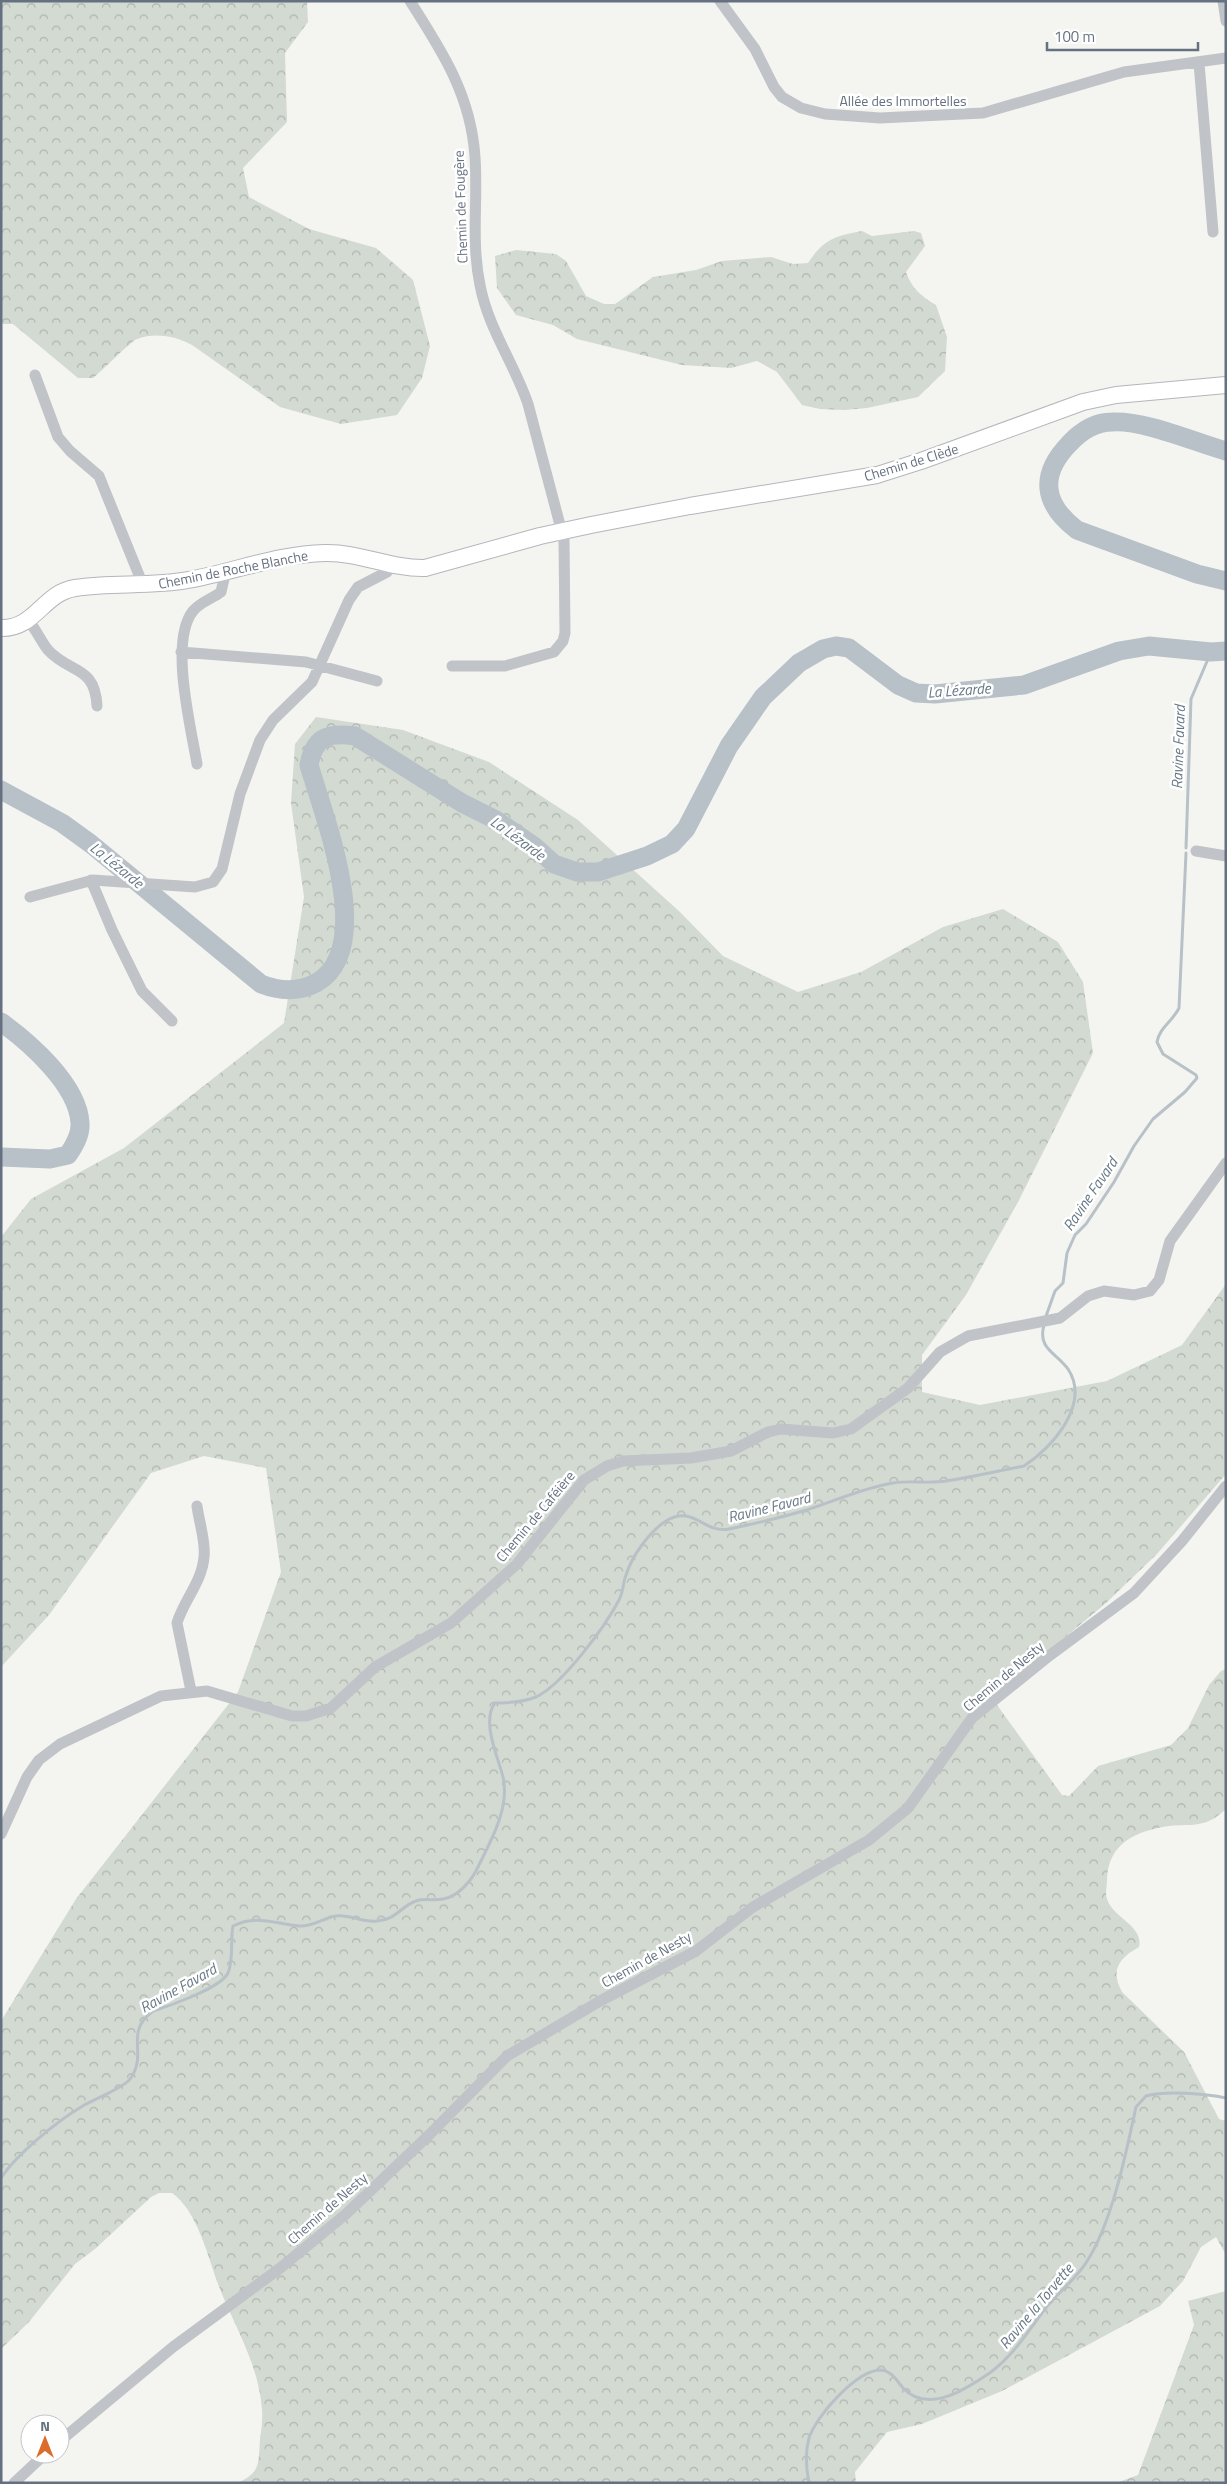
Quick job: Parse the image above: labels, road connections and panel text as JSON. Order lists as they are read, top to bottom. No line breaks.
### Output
{"streets":{"main road":["Chemin de Clède","Chemin de Roche Blanche"],"street":["Allée des Immortelles","Chemin de Fougère","Chemin de Caféière","Chemin de Nesty"]},"crossings":[["Chemin de Fougère","Chemin de Clède"],["Chemin de Fougère","Chemin de Roche Blanche"],["Chemin de Clède","Chemin de Roche Blanche"]],"water":["La Lézarde","Ravine Favard","Ravine la Torvette"],"scale_bar":"100 m","north":"top"}
